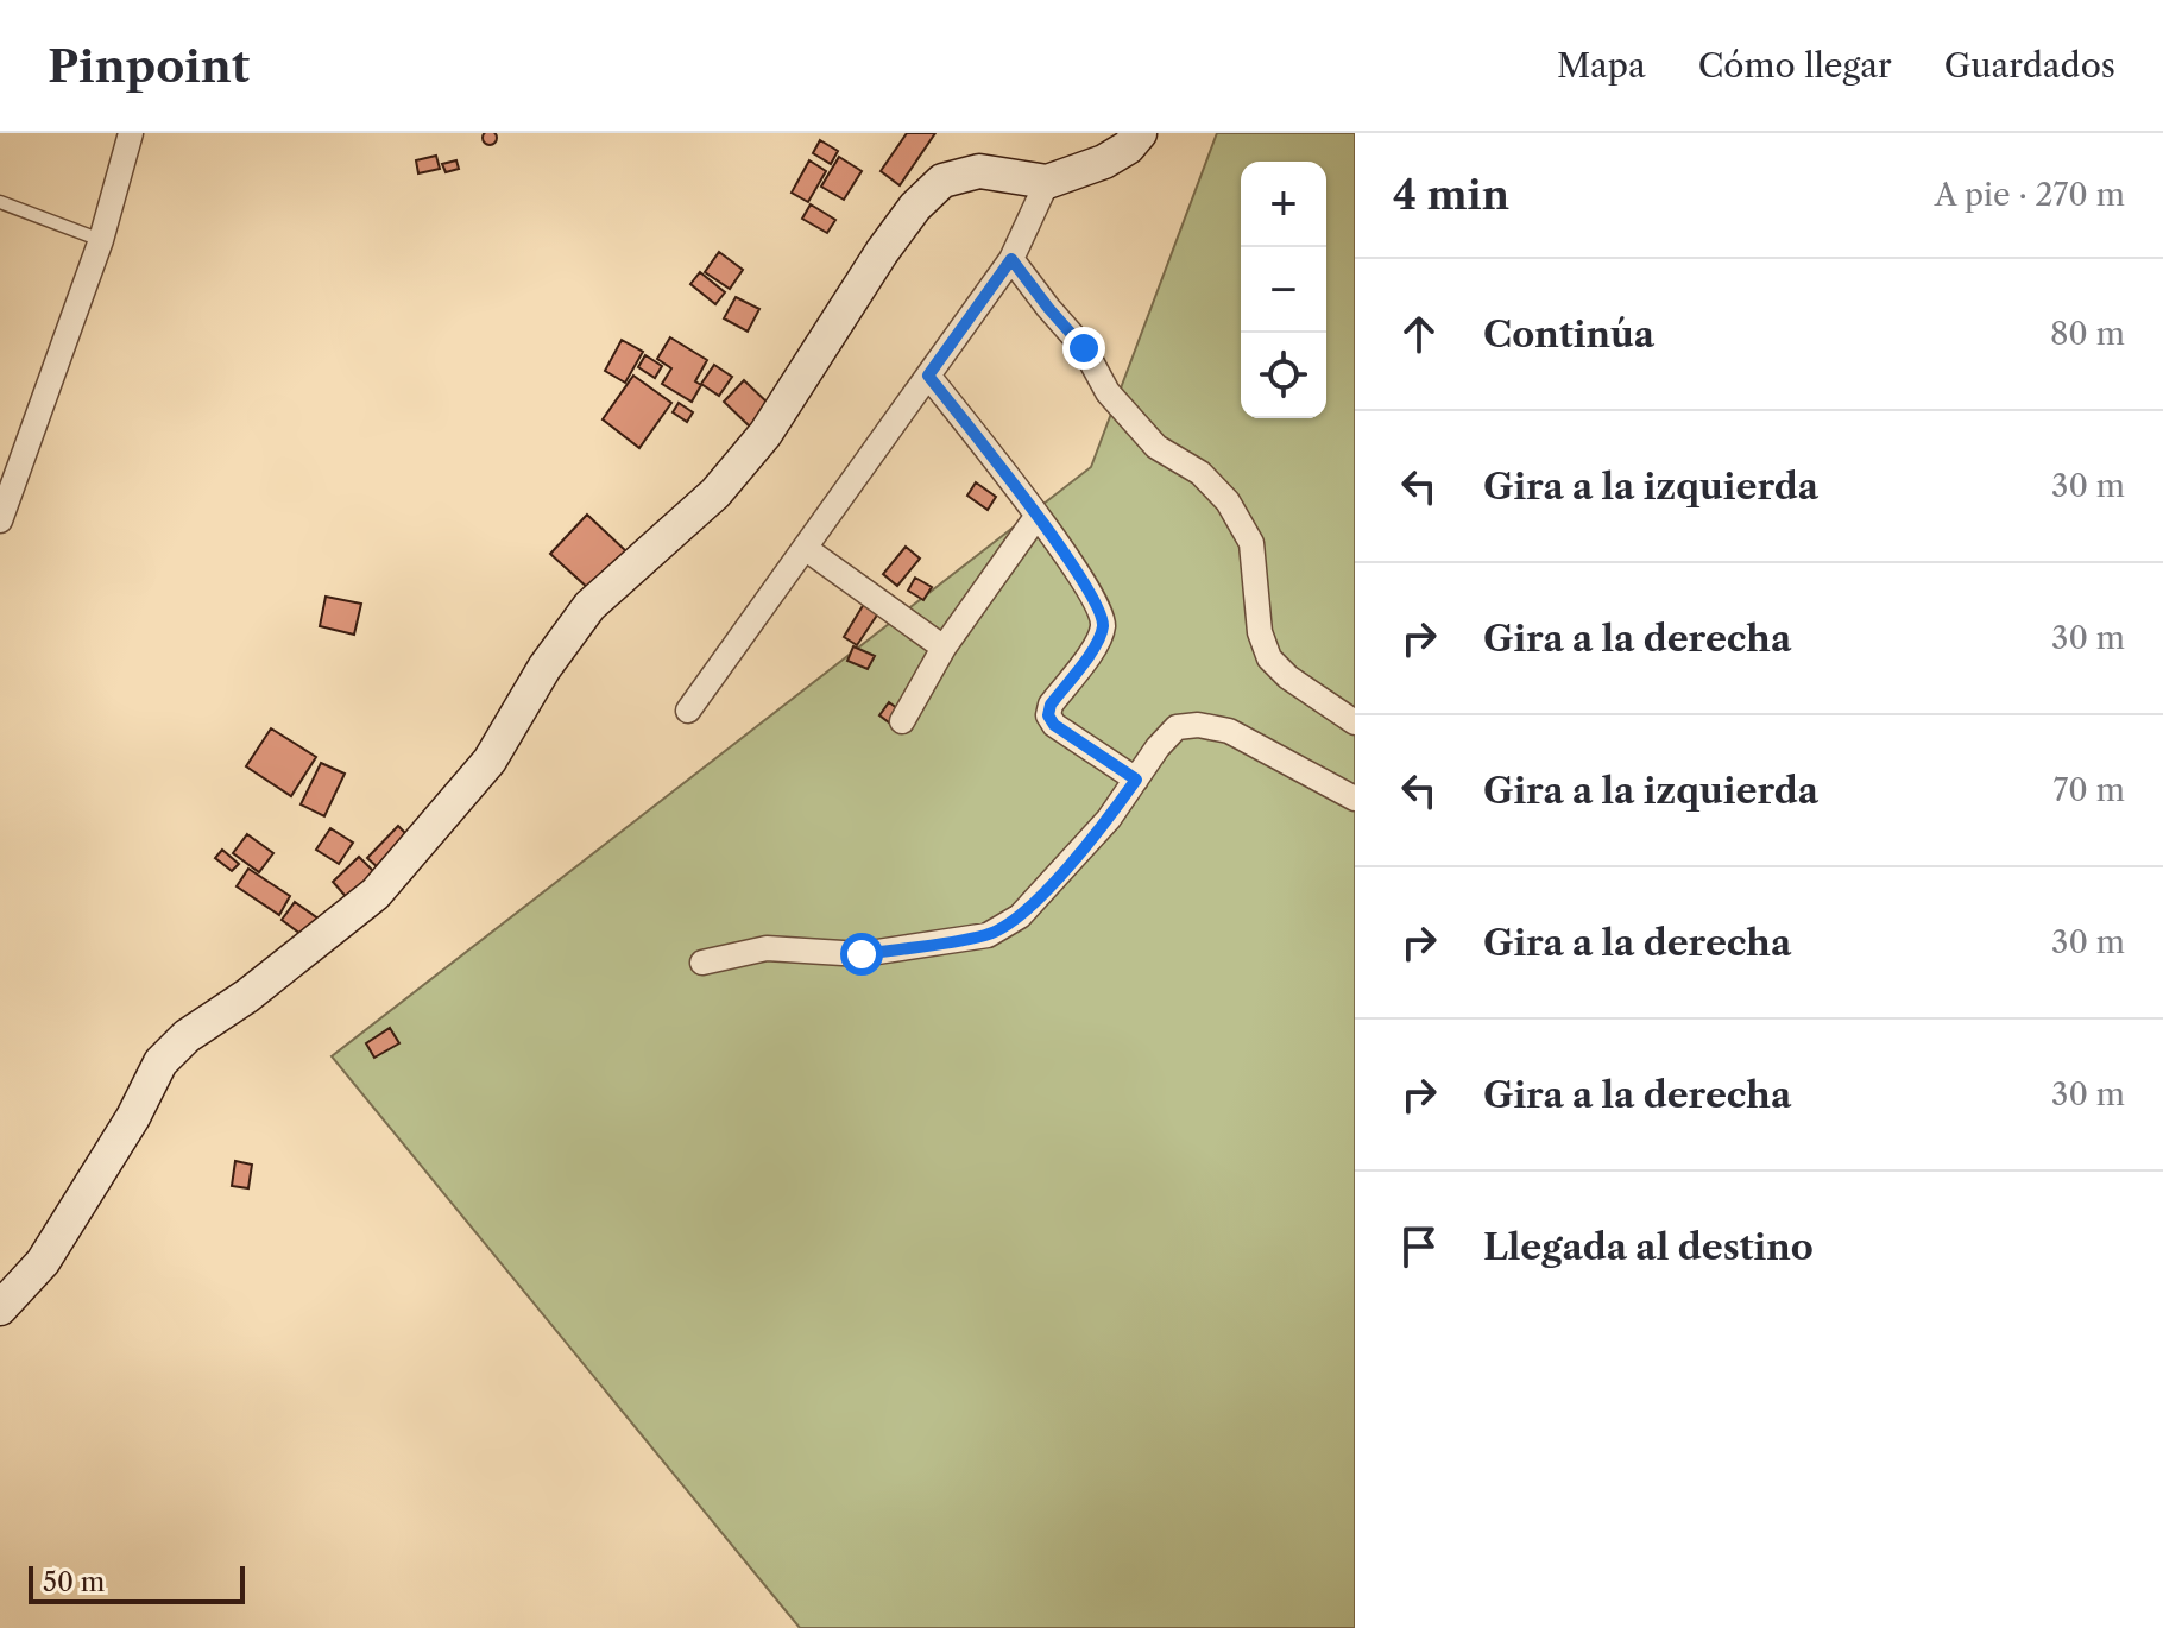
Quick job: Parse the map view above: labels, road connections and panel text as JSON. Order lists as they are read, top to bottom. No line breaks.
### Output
{"scale_bar":"50 m","page":{"header":"Pinpoint","nav":["Mapa","Cómo llegar","Guardados"],"heading":["4 min","A pie · 270 m"],"map_buttons":["+","−"],"list":[["Continúa","80 m"],["Gira a la izquierda","30 m"],["Gira a la derecha","30 m"],["Gira a la izquierda","70 m"],["Gira a la derecha","30 m"],["Gira a la derecha","30 m"],"Llegada al destino"],"scale":"50 m"}}
